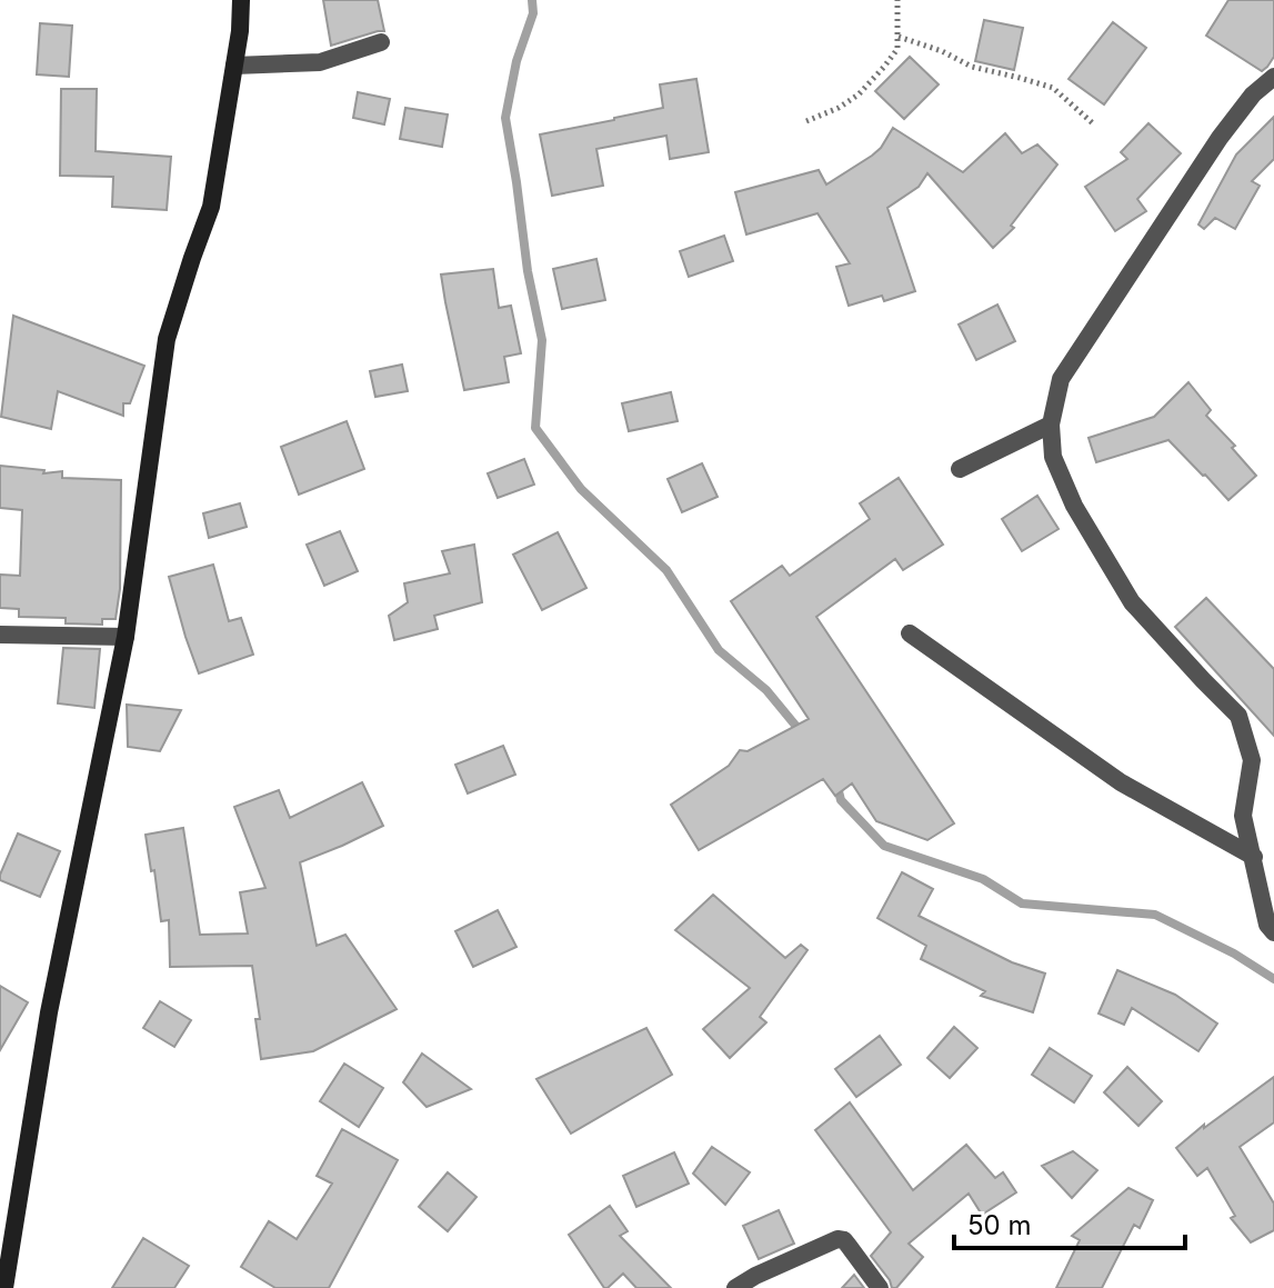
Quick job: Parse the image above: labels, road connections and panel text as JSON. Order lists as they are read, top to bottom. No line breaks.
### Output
{"scale_bar":"50 m"}
